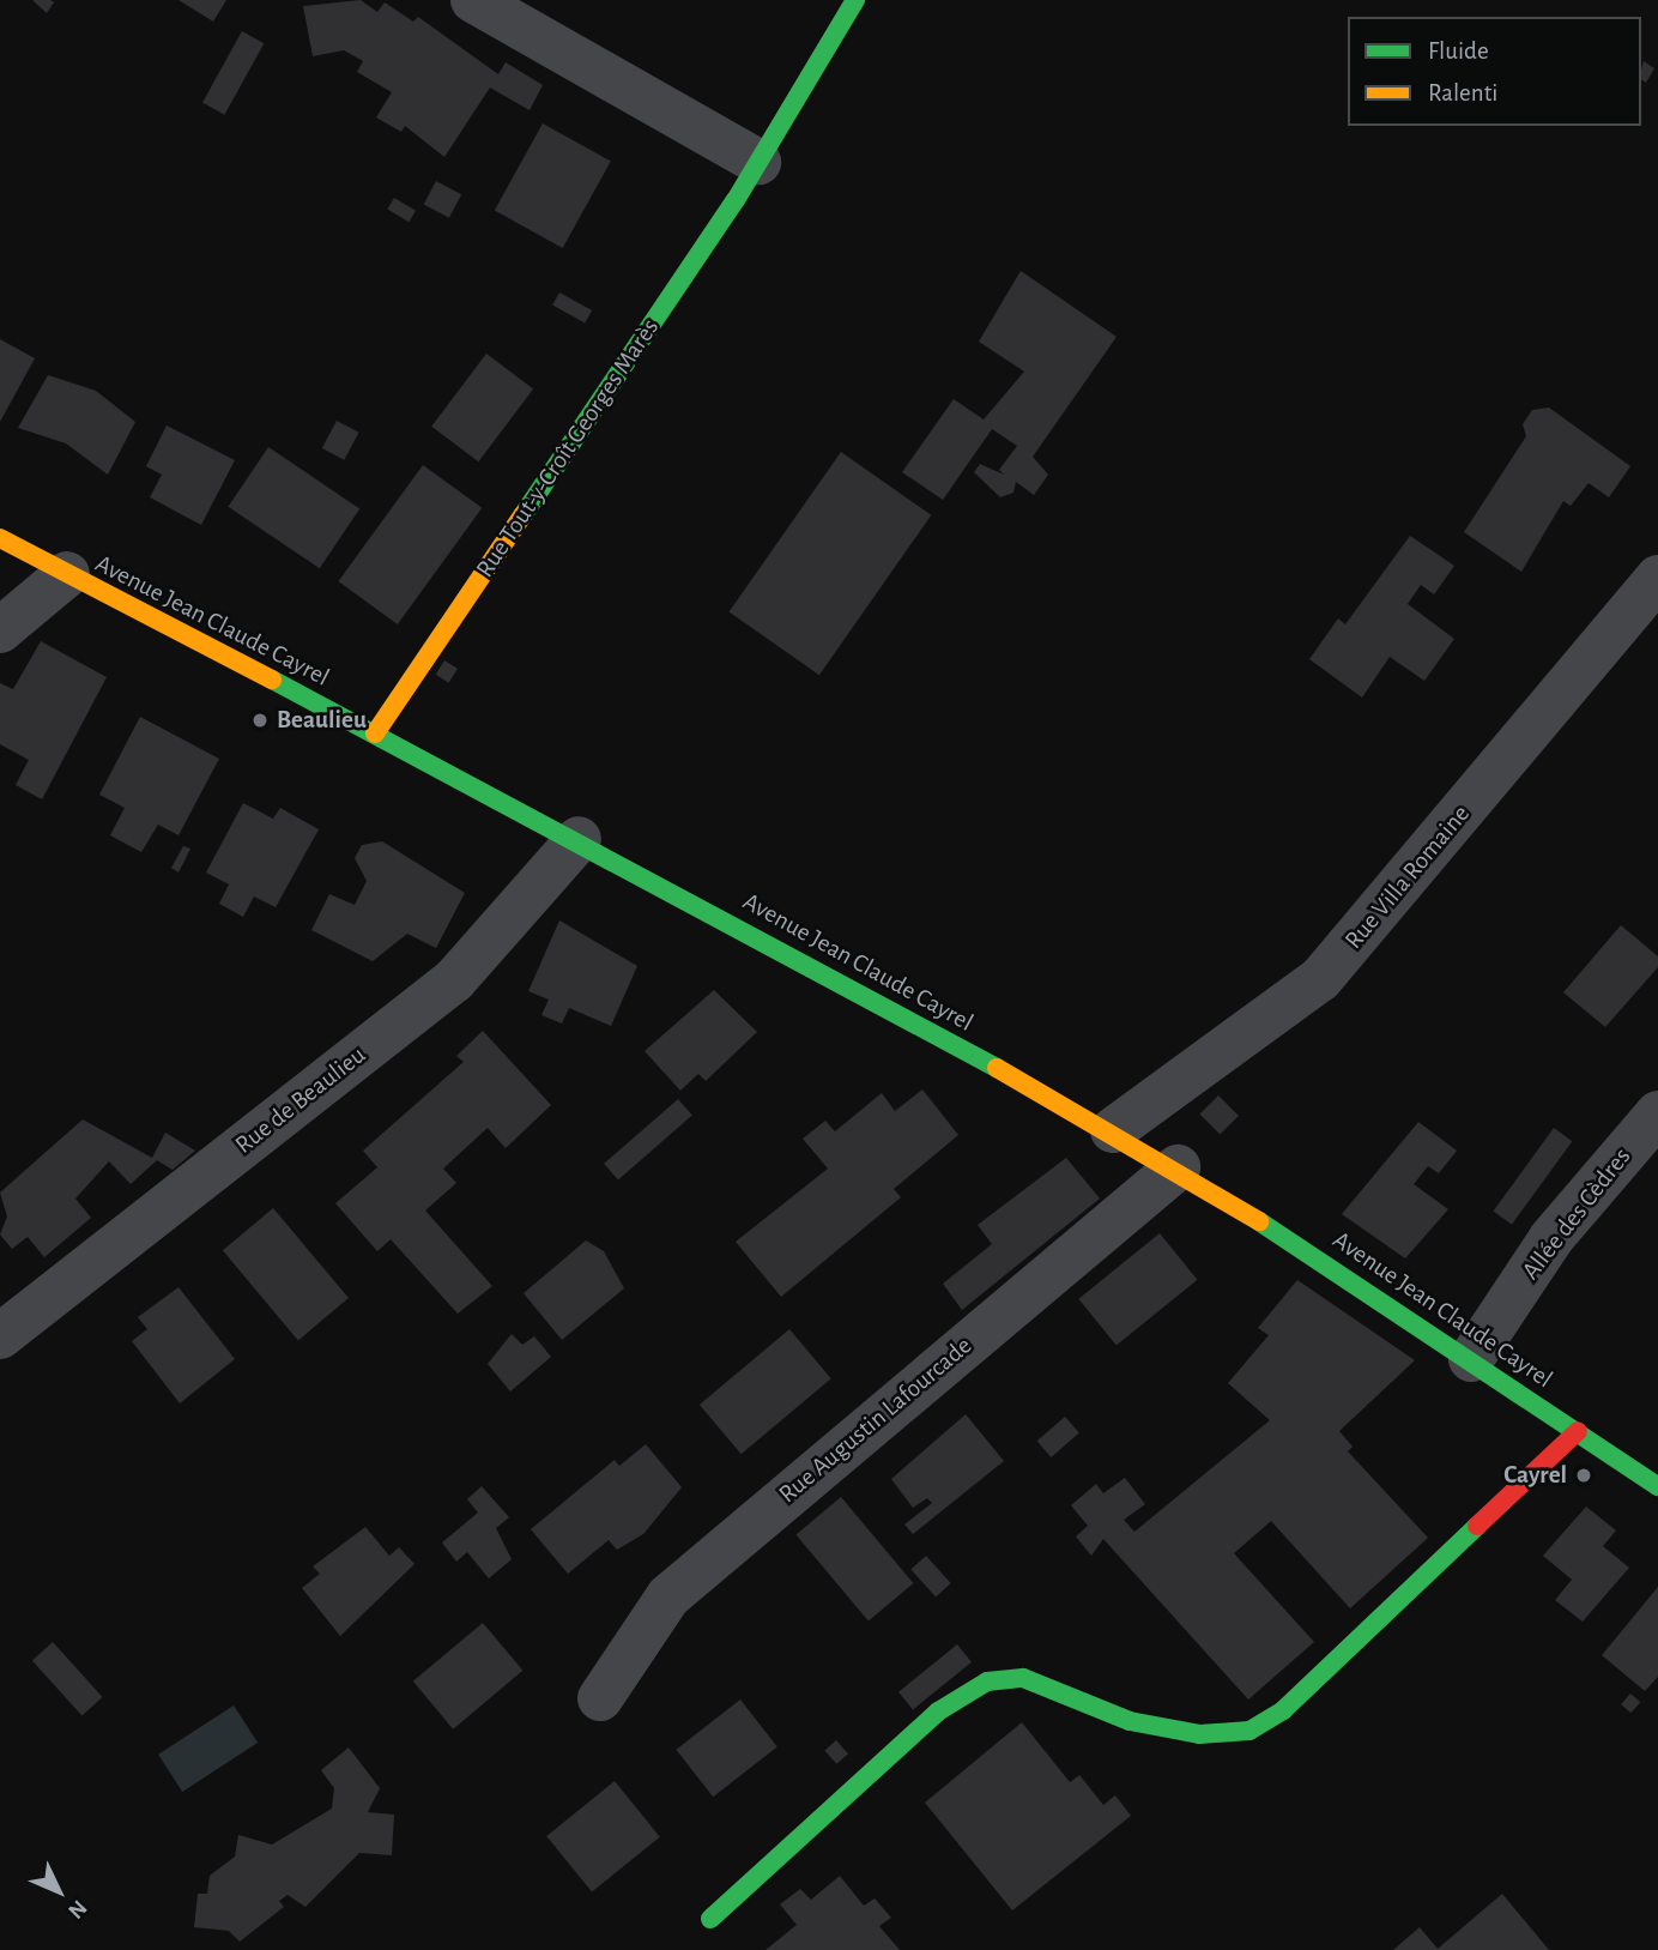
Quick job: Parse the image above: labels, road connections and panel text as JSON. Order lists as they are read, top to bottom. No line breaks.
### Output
{"streets":{"street":["Rue Tout-y-Croît Georges Marès","Avenue Jean Claude Cayrel","Rue Villa Romaine","Rue de Beaulieu","Allée des Cèdres","Rue Augustin Lafourcade"]},"crossings":[["Rue Tout-y-Croît Georges Marès","Avenue Jean Claude Cayrel"],["Avenue Jean Claude Cayrel","Rue Villa Romaine"],["Avenue Jean Claude Cayrel","Rue de Beaulieu"],["Avenue Jean Claude Cayrel","Allée des Cèdres"],["Avenue Jean Claude Cayrel","Rue Augustin Lafourcade"]],"places":["Beaulieu","Cayrel"],"legend":["Fluide","Ralenti"],"north":"bottom right"}
